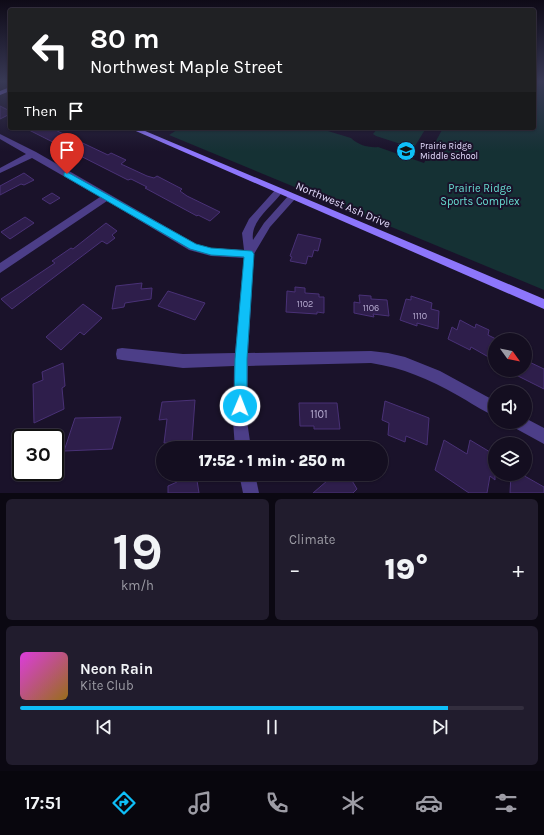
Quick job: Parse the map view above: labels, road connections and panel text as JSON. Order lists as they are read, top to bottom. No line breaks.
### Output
{"streets":{"street":["Northwest Ash Drive"]},"parks":["Prairie Ridge Sports Complex"],"places":{"school or university":["Prairie Ridge Middle School"]},"house_numbers":["1102","1106","1110","1101"],"north":"bottom right","page":{"turn":["80 m","Northwest Maple Street"],"then":"Then","limit":"30","trip":"17:52 · 1 min · 250 m","tile":[["19","km/h"],"Climate"],"heat":["−","19°","+"],"song":["Neon Rain","Kite Club"],"tabs":"17:51"}}
